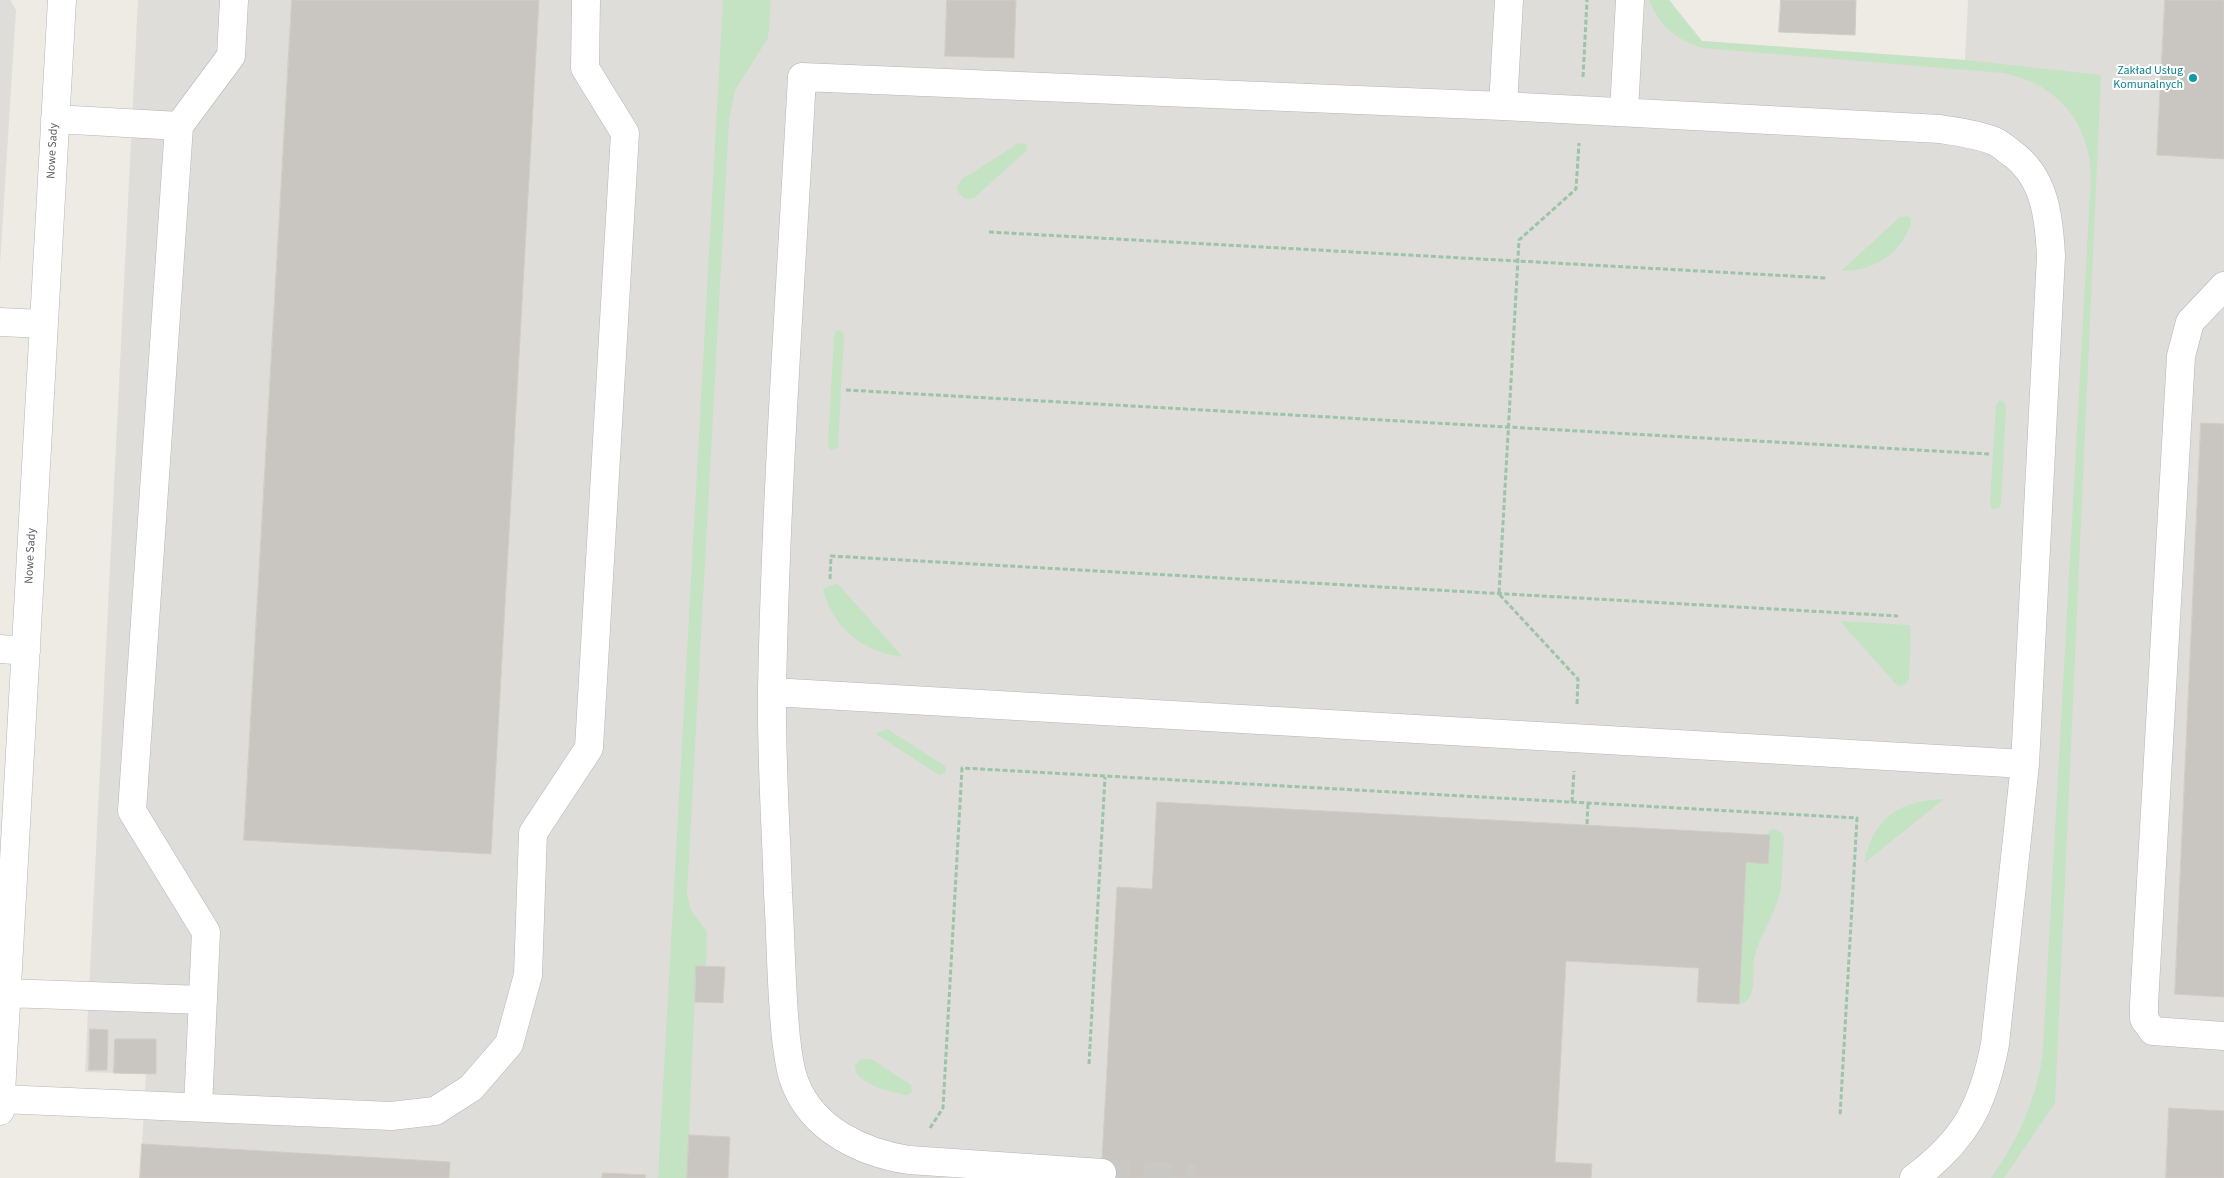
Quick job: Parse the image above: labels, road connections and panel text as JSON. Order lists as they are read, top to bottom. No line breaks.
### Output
{"streets":{"street":["Nowe Sady"]},"places":["Zakład Usług Komunalnych"]}
